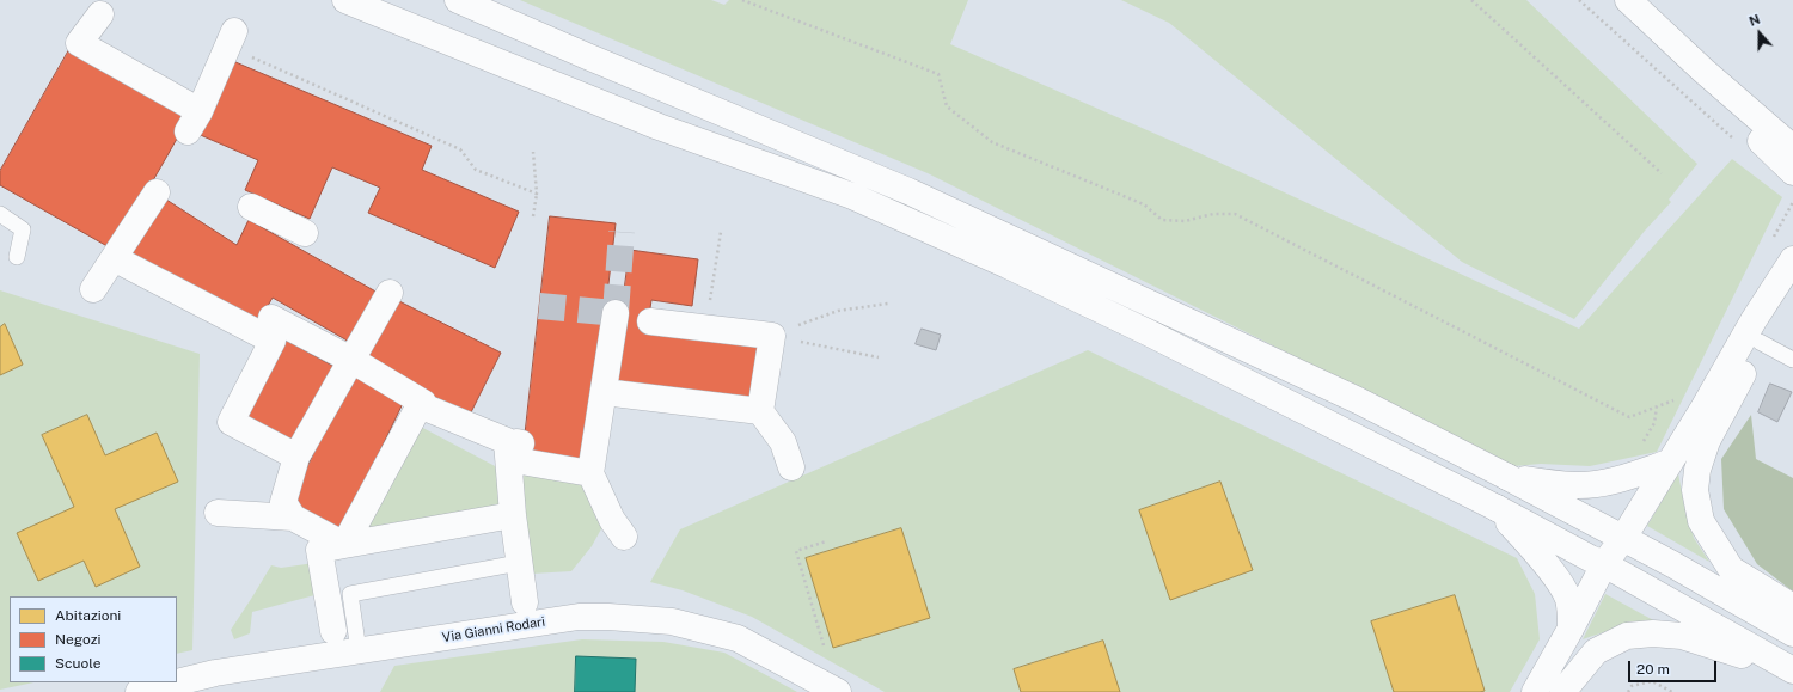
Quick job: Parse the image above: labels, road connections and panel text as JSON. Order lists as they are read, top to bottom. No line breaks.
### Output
{"streets":{"main road":["Via Gianni Rodari"]},"legend":["Abitazioni","Negozi","Scuole"],"scale_bar":"20 m","north":"top"}
